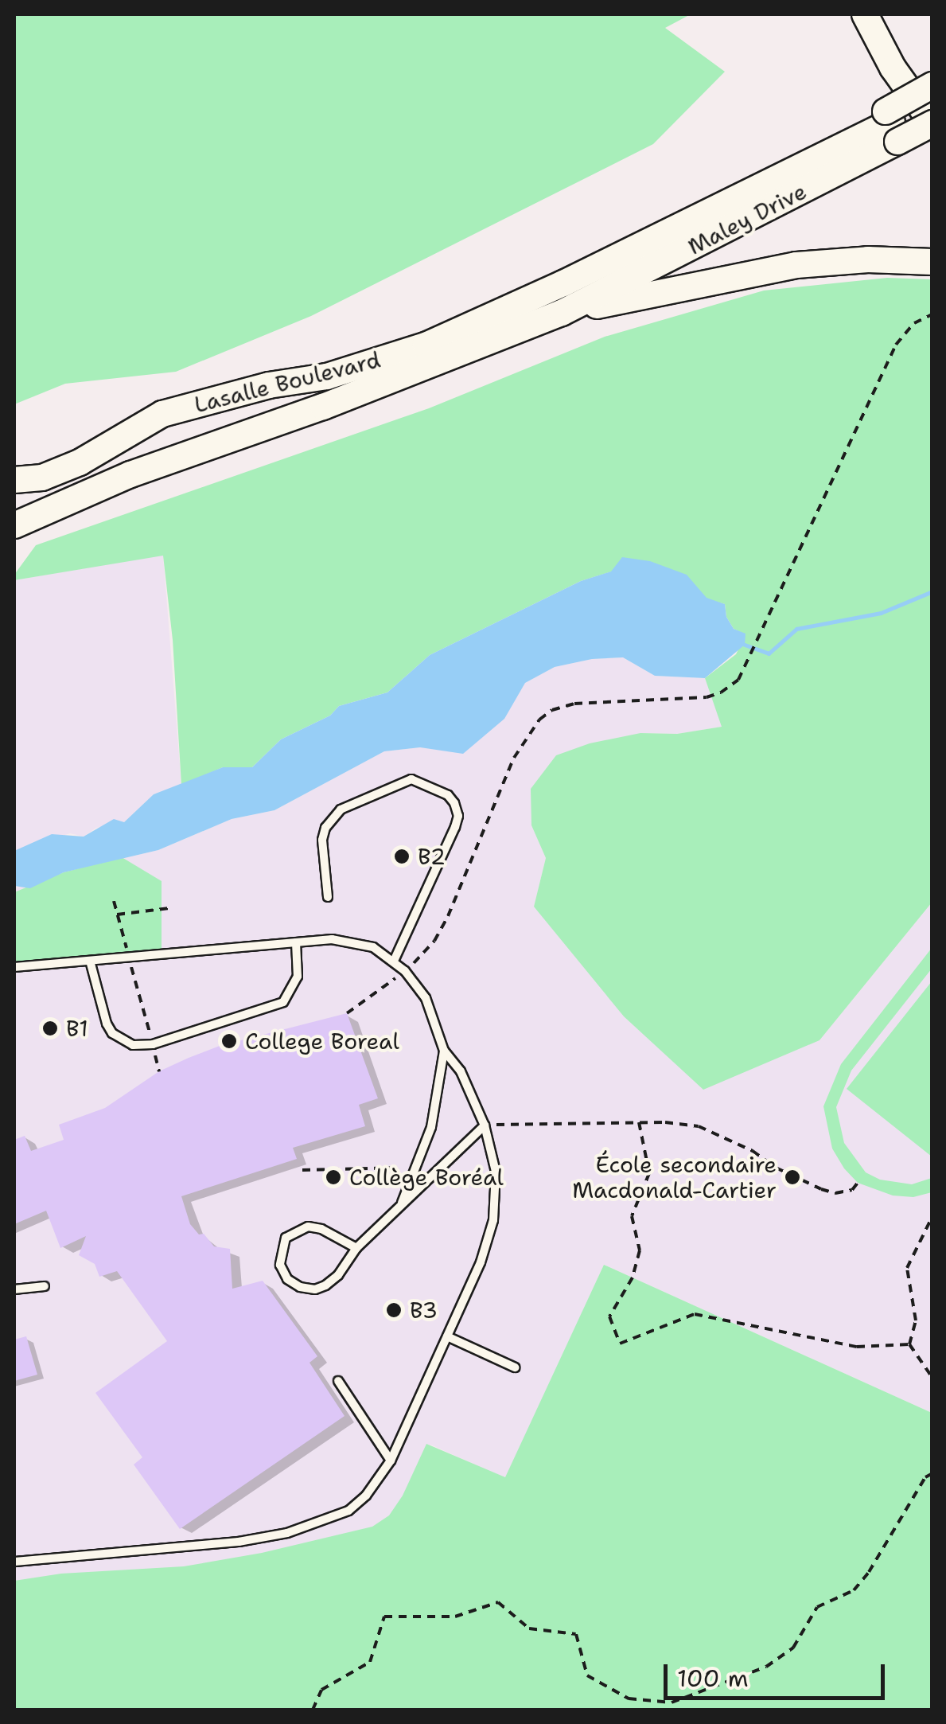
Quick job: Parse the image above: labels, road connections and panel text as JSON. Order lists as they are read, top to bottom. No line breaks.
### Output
{"streets":{"highway":["Maley Drive","Lasalle Boulevard"]},"crossings":[["Maley Drive","Lasalle Boulevard"]],"places":["B2","B1","College Boreal","Collège Boréal","École secondaire Macdonald-Cartier","B3"],"scale_bar":"100 m"}
